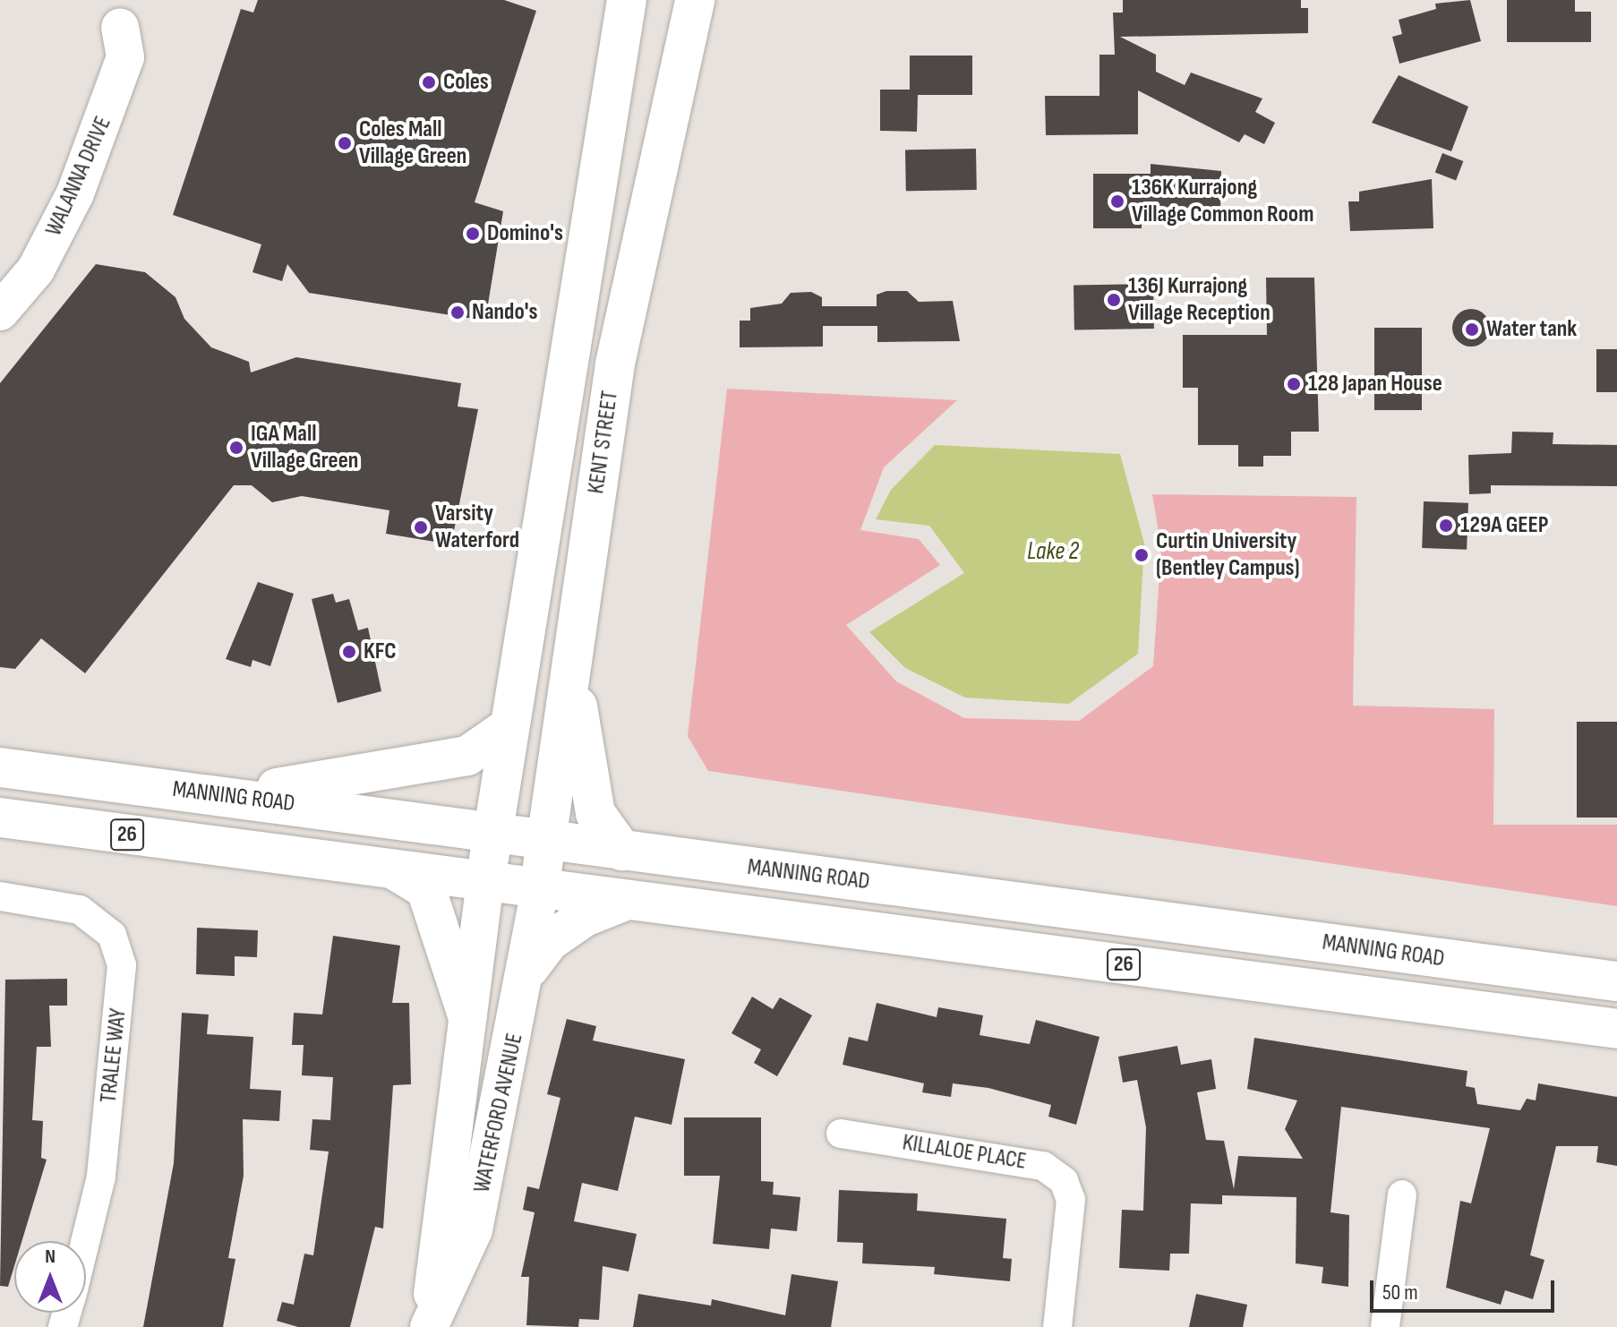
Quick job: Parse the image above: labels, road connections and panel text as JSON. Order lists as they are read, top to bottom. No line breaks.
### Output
{"streets":{"main road":["KENT STREET","MANNING ROAD","26"],"street":["WALANNA DRIVE","TRALEE WAY","WATERFORD AVENUE","KILLALOE PLACE"]},"crossings":[["KENT STREET","MANNING ROAD"],["KENT STREET","WATERFORD AVENUE"],["MANNING ROAD","WATERFORD AVENUE"]],"water":["Lake 2"],"places":["Coles","Coles Mall Village Green","136K Kurrajong Village Common Room","Domino's","136J Kurrajong Village Reception","Nando's","Water tank","128 Japan House","IGA Mall Village Green","129A GEEP","Varsity Waterford","Curtin University (Bentley Campus)","KFC"],"scale_bar":"50 m","north":"top"}
